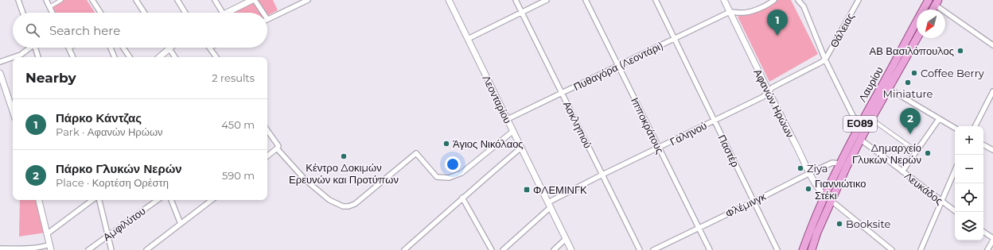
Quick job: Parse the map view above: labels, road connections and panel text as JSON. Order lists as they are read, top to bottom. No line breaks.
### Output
{"streets":{"main road":["Λαυρίου","ΕΟ89"],"street":["Θάλειας","Πυθαγόρα (Λεοντάρι)","Λεονταρίου","Αφανών Ηρώων","Ασκληπιού","Ιπποκράτους","Γαληνού","Παστέρ","Λευκάδος","Φλέμινγκ","Αμφιλύτου"]},"crossings":[["Θάλειας","Γαληνού"],["Πυθαγόρα (Λεοντάρι)","Λεονταρίου"],["Πυθαγόρα (Λεοντάρι)","Αφανών Ηρώων"],["Πυθαγόρα (Λεοντάρι)","Ασκληπιού"],["Πυθαγόρα (Λεοντάρι)","Ιπποκράτους"],["Πυθαγόρα (Λεοντάρι)","Παστέρ"],["Λαυρίου","Αφανών Ηρώων"],["Λαυρίου","Λευκάδος"],["Λαυρίου","Φλέμινγκ"],["Λεονταρίου","Γαληνού"],["Αφανών Ηρώων","Γαληνού"],["Αφανών Ηρώων","Φλέμινγκ"],["Ασκληπιού","Γαληνού"],["Ιπποκράτους","Γαληνού"],["Ιπποκράτους","Φλέμινγκ"],["Γαληνού","Παστέρ"],["Παστέρ","Φλέμινγκ"]],"places":{"other":["ΑΒ Βασιλόπουλος","Coffee Berry","Miniature","Άγιος Νικόλαος","Δημαρχείο Γλυκών Νερών","Κέντρο Δοκιμών Ερευνών και Προτύπων","Ziya","Γιαννιώτικο Στέκι","Booksite"],"transit":["ΦΛΕΜΙΝΓΚ"]},"north":"bottom left","page":{"pins":["1","2"],"search":"Search here","heading":["Nearby","2 results"],"list":[{"mark":"1","name":"Πάρκο Κάντζας","note":"Park · Αφανών Ηρώων","value":"450 m"},{"mark":"2","name":"Πάρκο Γλυκών Νερών","note":"Place · Κορτέση Ορέστη","value":"590 m"}],"map_buttons":["+","−"]}}
